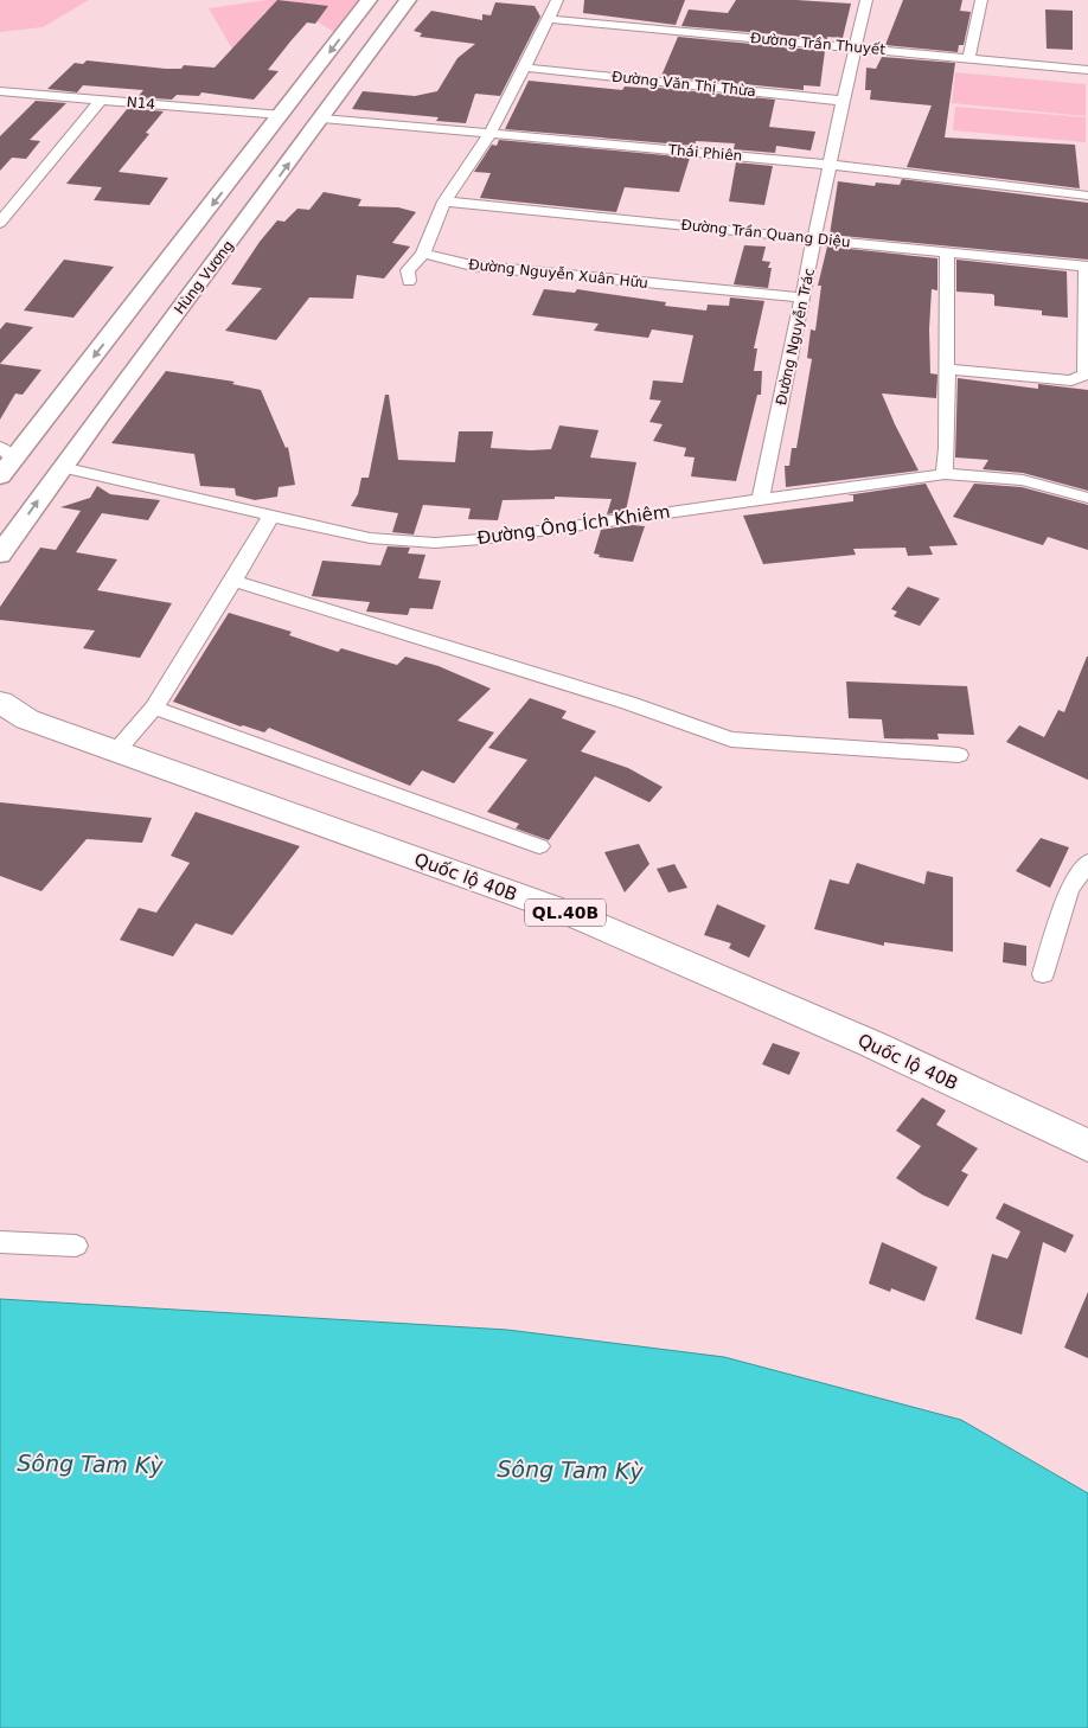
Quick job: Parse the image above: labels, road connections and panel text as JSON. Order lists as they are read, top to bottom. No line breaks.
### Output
{"streets":{"highway":["Quốc lộ 40B","QL.40B"],"main road":["Hùng Vương"],"street":["Đường Trần Thuyết","Đường Văn Thị Thừa","N14","Thái Phiên","Đường Trần Quang Diệu","Đường Nguyễn Xuân Hữu","Đường Nguyễn Trác","Đường Ông Ích Khiêm"]},"crossings":[["Đường Trần Thuyết","Đường Nguyễn Trác"],["Đường Văn Thị Thừa","Đường Nguyễn Trác"],["Thái Phiên","Hùng Vương"],["Thái Phiên","Đường Nguyễn Trác"],["Đường Trần Quang Diệu","Đường Nguyễn Trác"],["Đường Nguyễn Xuân Hữu","Đường Nguyễn Trác"],["Hùng Vương","Đường Ông Ích Khiêm"],["Đường Nguyễn Trác","Đường Ông Ích Khiêm"]],"water":["Sông Tam Kỳ"]}
